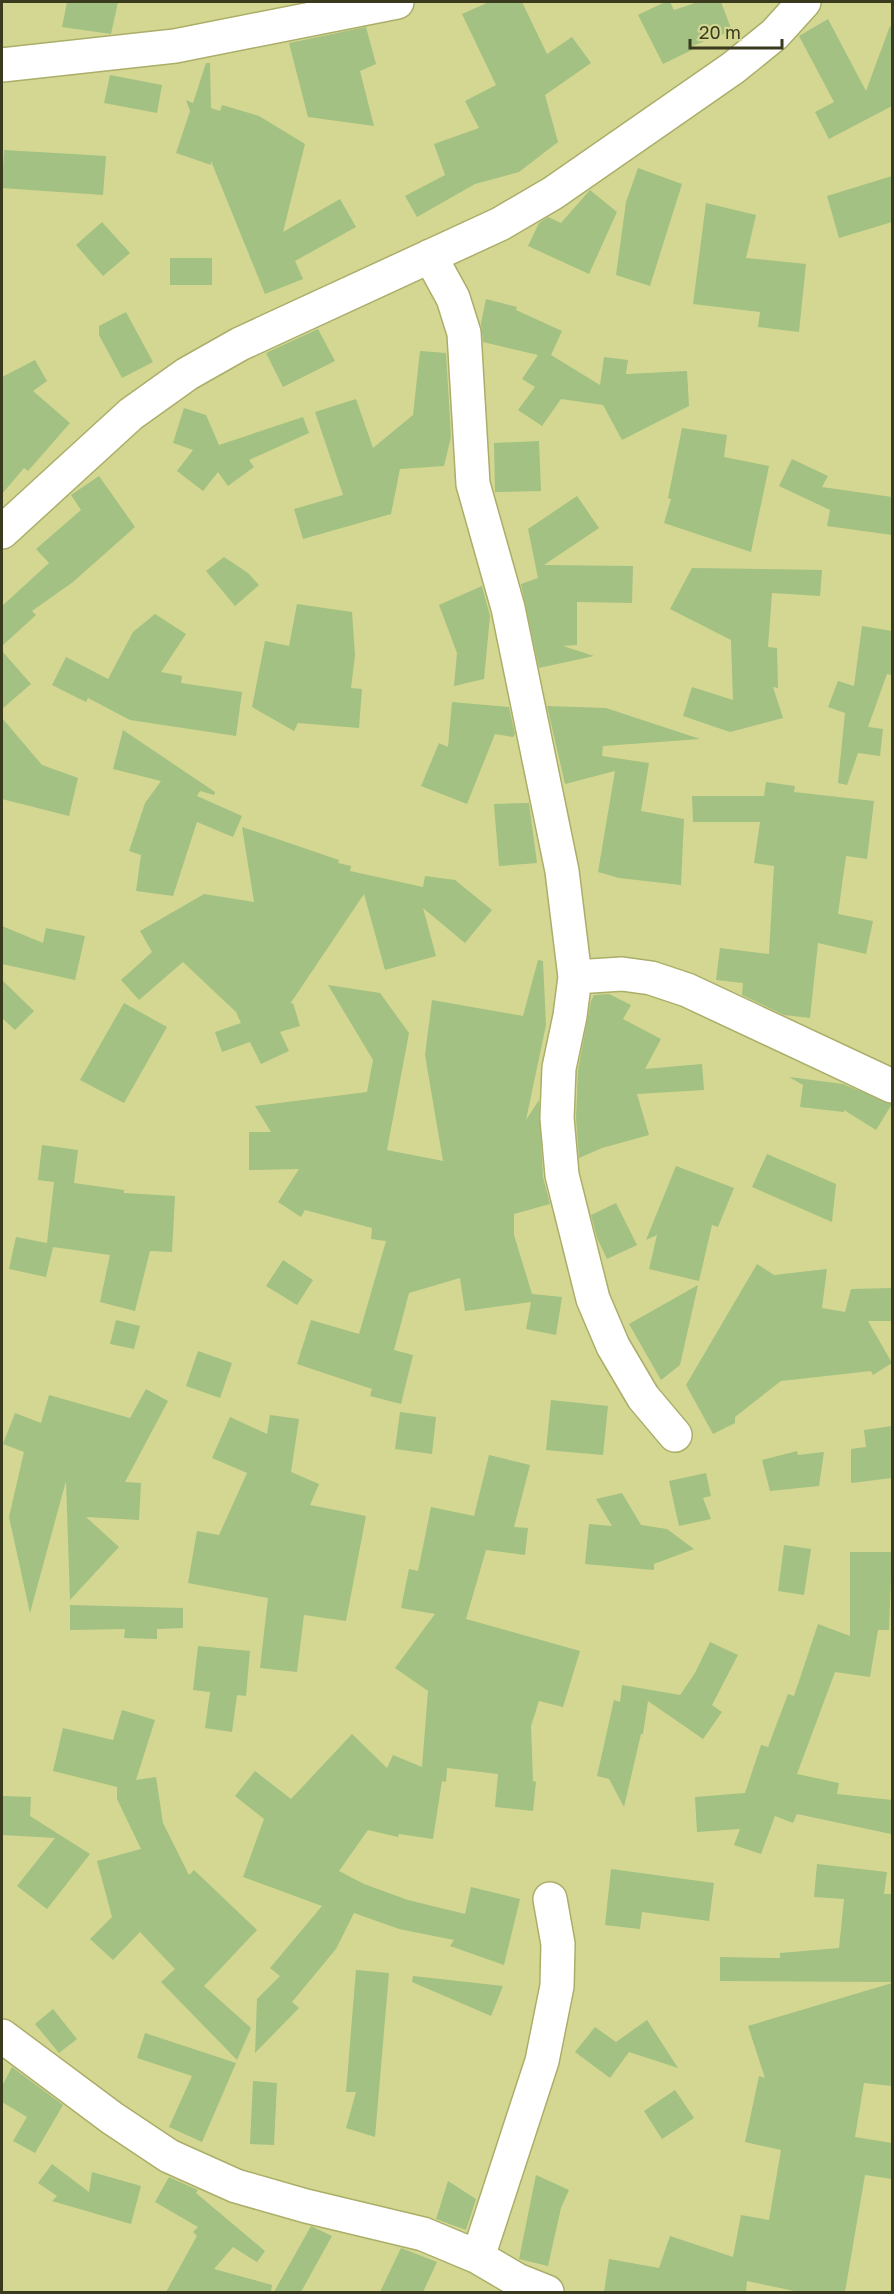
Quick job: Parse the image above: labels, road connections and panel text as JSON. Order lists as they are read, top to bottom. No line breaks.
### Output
{"scale_bar":"20 m"}
